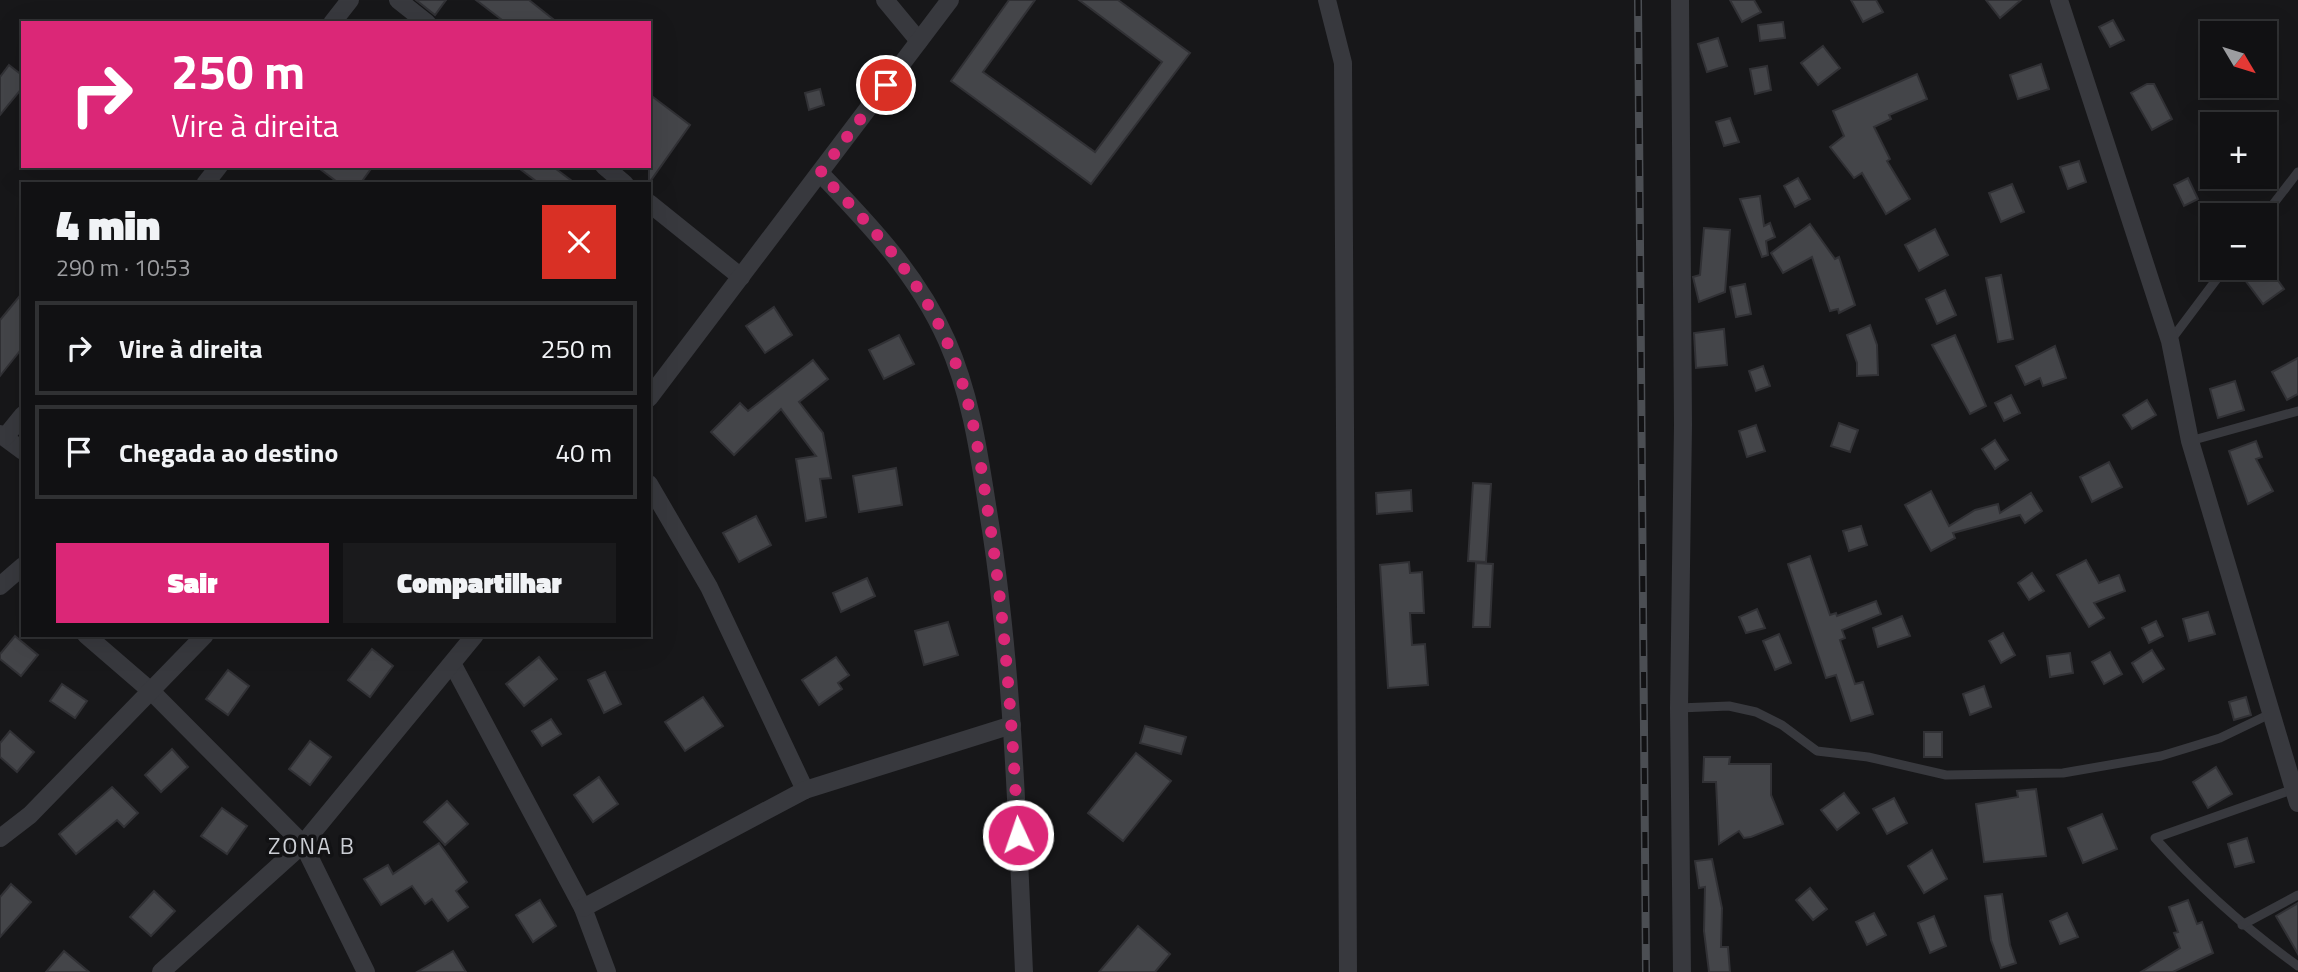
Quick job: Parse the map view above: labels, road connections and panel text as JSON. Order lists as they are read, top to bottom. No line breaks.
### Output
{"districts":["ZONA B"],"north":"bottom right","page":{"map_buttons":["+","−"],"turn":["250 m","Vire à direita"],"heading":["4 min","290 m · 10:53"],"list":[{"name":"Vire à direita","value":"250 m"},{"name":"Chegada ao destino","value":"40 m"}],"buttons":["Sair","Compartilhar"]}}
